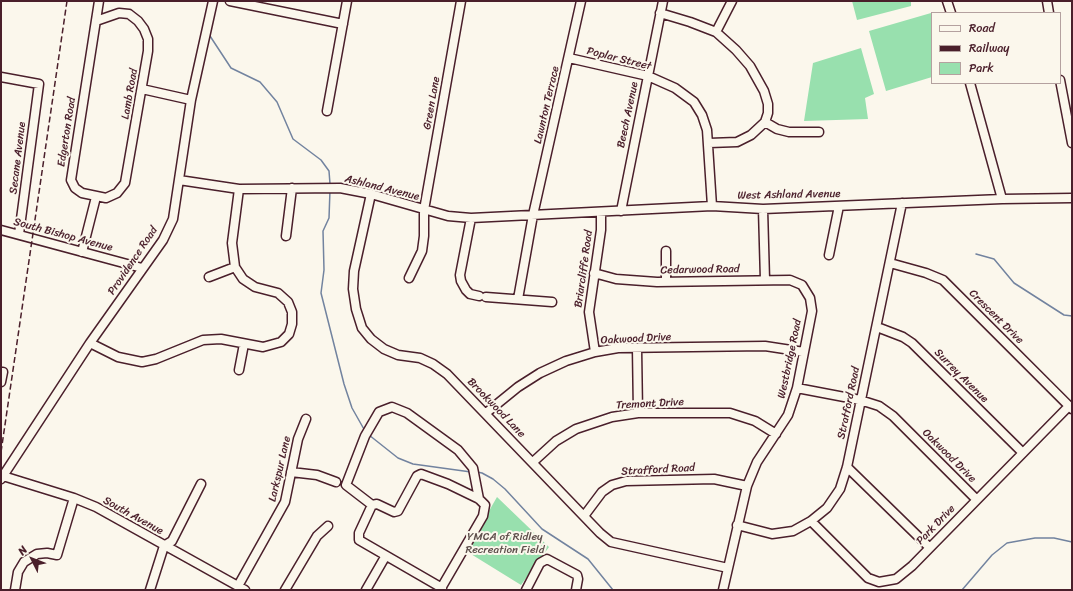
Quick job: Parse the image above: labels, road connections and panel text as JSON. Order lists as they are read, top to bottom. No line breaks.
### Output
{"streets":{"street":["Poplar Street","Lamb Road","Green Lane","Lawnton Terrace","Beech Avenue","Edgerton Road","Secane Avenue","Ashland Avenue","West Ashland Avenue","South Bishop Avenue","Providence Road","Briarcliffe Road","Cedarwood Road","Crescent Drive","Oakwood Drive","Westbridge Road","Surrey Avenue","Stratford Road","Tremont Drive","Brookwood Lane","Larkspur Lane","Strafford Road","South Avenue","Park Drive"]},"crossings":[["Poplar Street","Lawnton Terrace"],["Poplar Street","Beech Avenue"],["Poplar Street","West Ashland Avenue"],["Lamb Road","Edgerton Road"],["Green Lane","Ashland Avenue"],["Lawnton Terrace","West Ashland Avenue"],["Beech Avenue","West Ashland Avenue"],["Secane Avenue","South Bishop Avenue"],["Ashland Avenue","West Ashland Avenue"],["Ashland Avenue","Providence Road"],["Ashland Avenue","Brookwood Lane"],["West Ashland Avenue","Briarcliffe Road"],["West Ashland Avenue","Stratford Road"],["South Bishop Avenue","Providence Road"],["Providence Road","South Avenue"],["Briarcliffe Road","Cedarwood Road"],["Briarcliffe Road","Oakwood Drive"],["Cedarwood Road","Westbridge Road"],["Crescent Drive","Stratford Road"],["Crescent Drive","Park Drive"],["Oakwood Drive","Westbridge Road"],["Oakwood Drive","Stratford Road"],["Oakwood Drive","Brookwood Lane"],["Oakwood Drive","Park Drive"],["Westbridge Road","Stratford Road"],["Westbridge Road","Tremont Drive"],["Westbridge Road","Brookwood Lane"],["Westbridge Road","Strafford Road"],["Surrey Avenue","Stratford Road"],["Surrey Avenue","Park Drive"],["Stratford Road","Park Drive"],["Tremont Drive","Brookwood Lane"],["Brookwood Lane","Strafford Road"],["Larkspur Lane","South Avenue"]],"parks":["YMCA of Ridley Recreation Field"],"legend":["Road","Railway","Park"],"north":"top left"}
